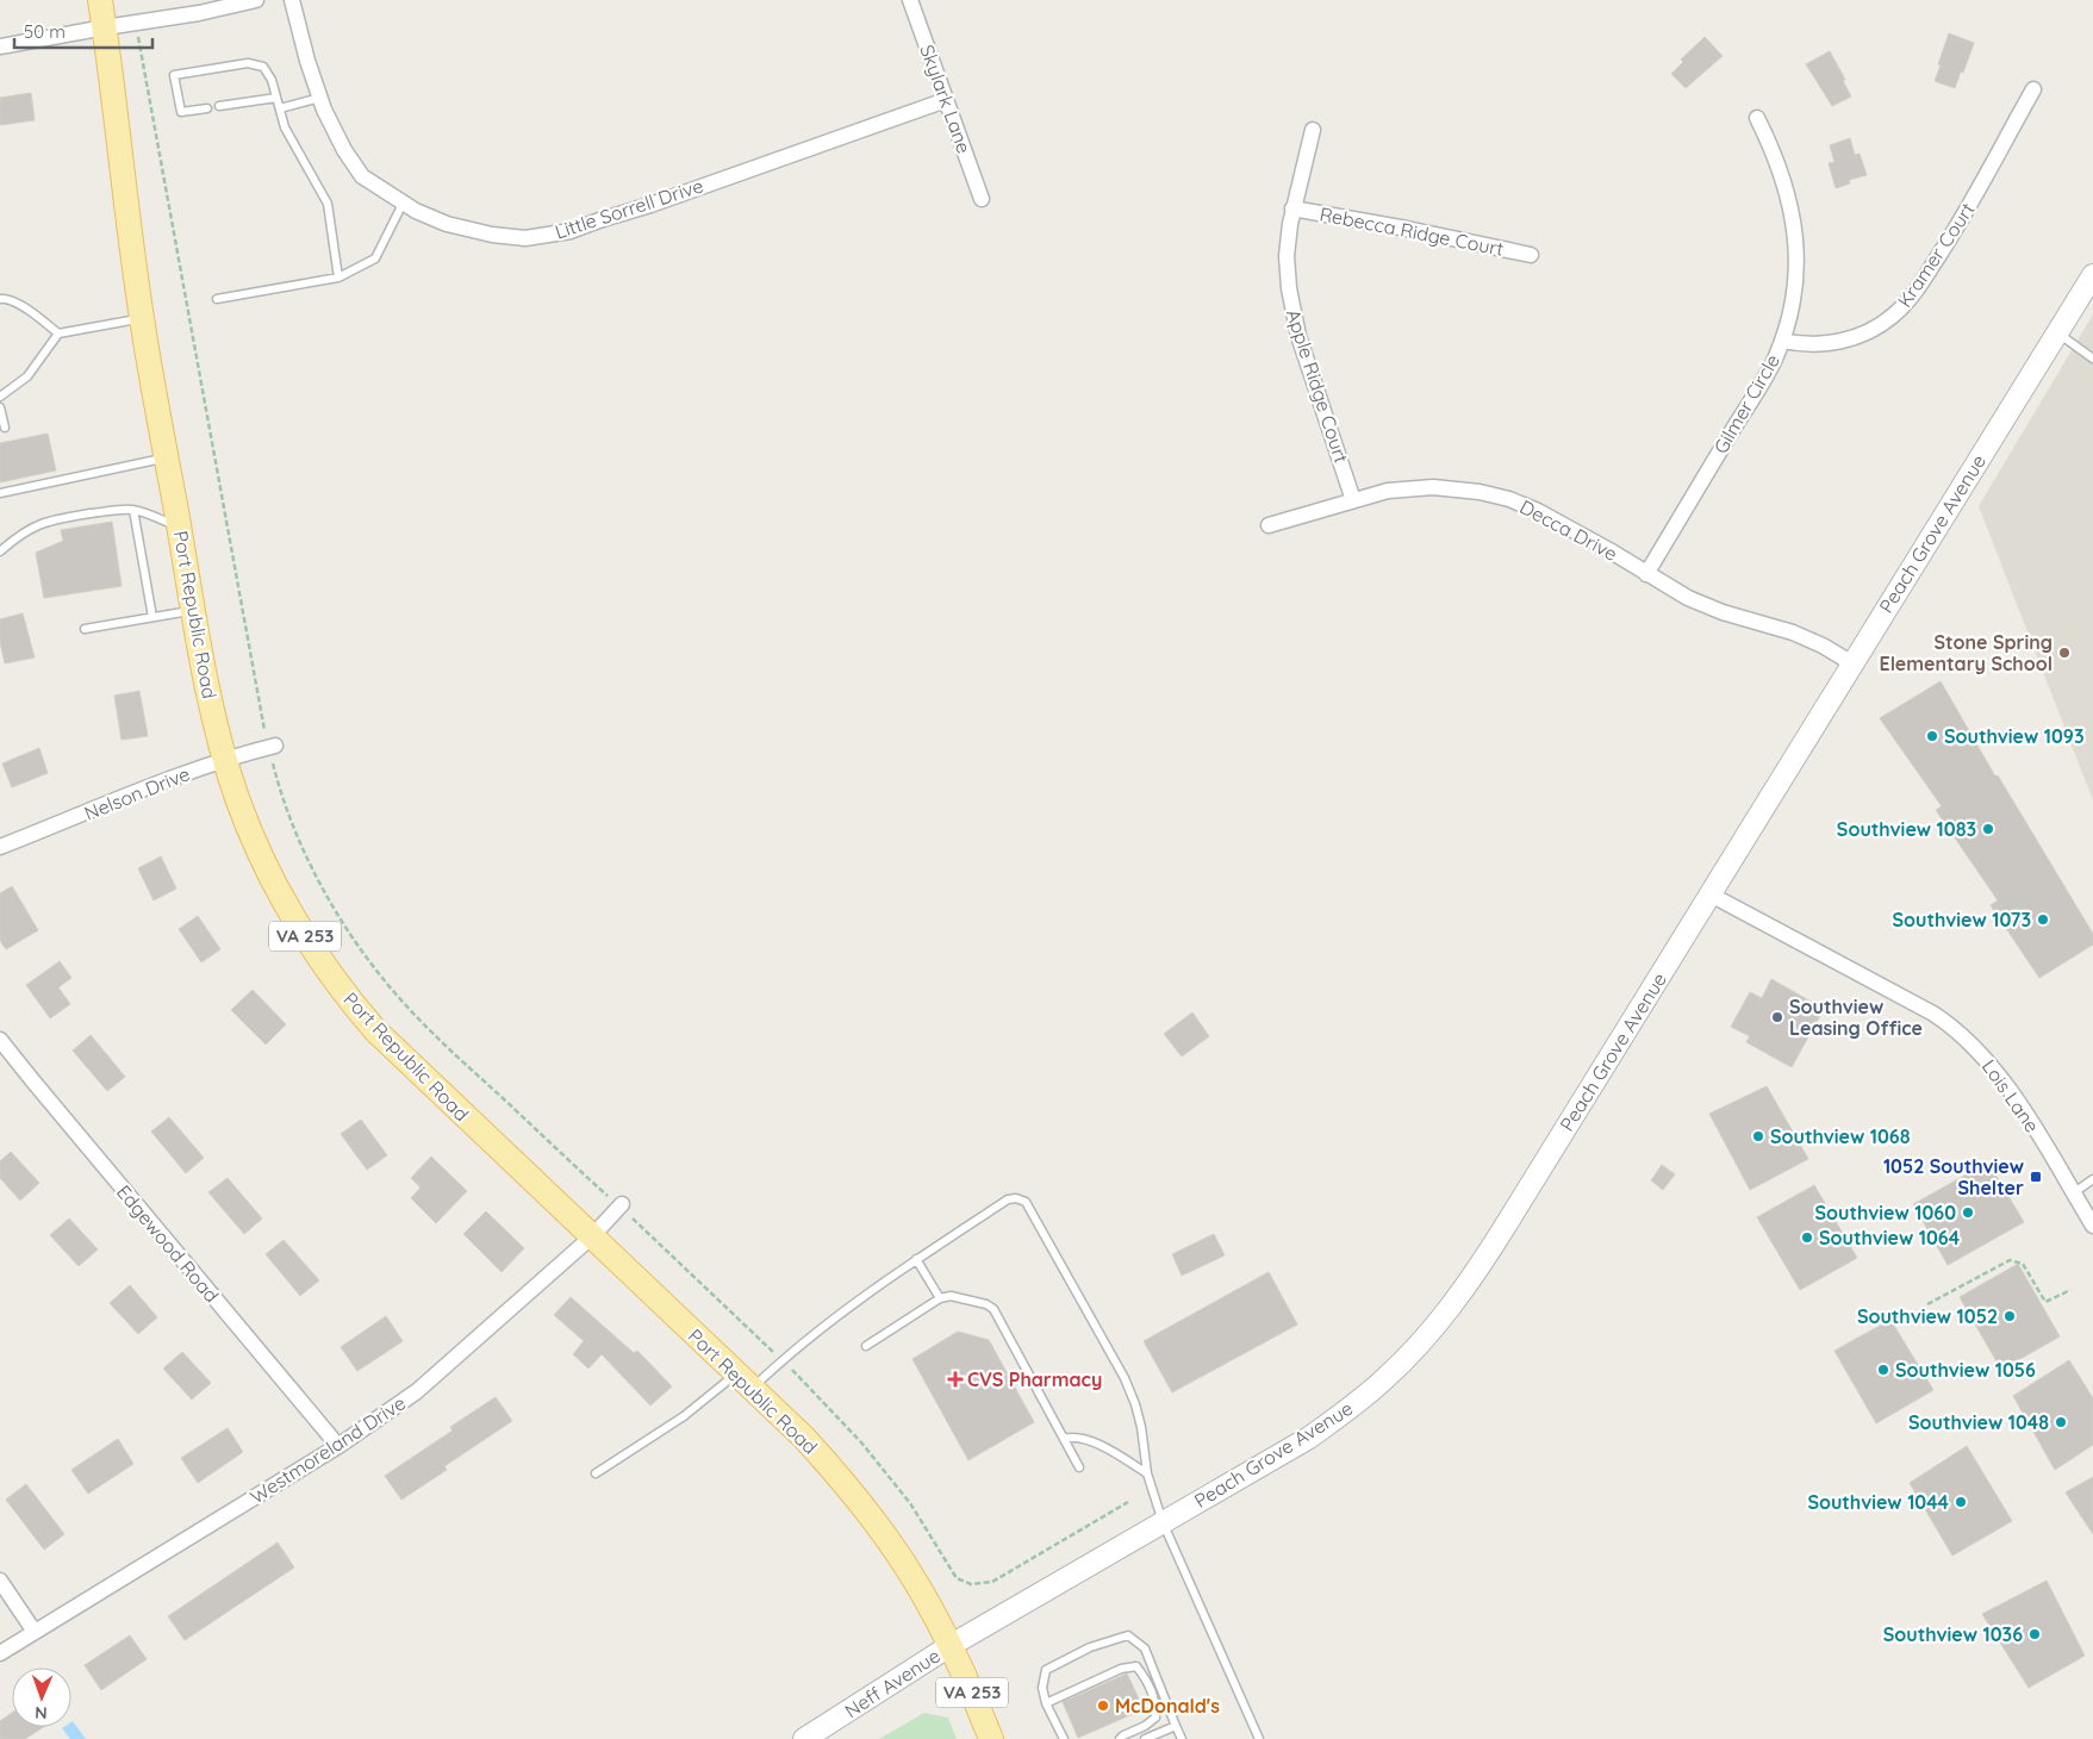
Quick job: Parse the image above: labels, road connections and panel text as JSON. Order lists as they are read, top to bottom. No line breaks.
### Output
{"streets":{"main road":["Peach Grove Avenue","Port Republic Road","VA 253","Neff Avenue"],"street":["Skylark Lane","Little Sorrell Drive","Rebecca Ridge Court","Kramer Court","Apple Ridge Court","Gilmer Circle","Decca Drive","Nelson Drive","Lois Lane","Edgewood Road","Westmoreland Drive"]},"crossings":[["Skylark Lane","Little Sorrell Drive"],["Rebecca Ridge Court","Apple Ridge Court"],["Kramer Court","Gilmer Circle"],["Apple Ridge Court","Decca Drive"],["Gilmer Circle","Decca Drive"],["Decca Drive","Peach Grove Avenue"],["Peach Grove Avenue","Port Republic Road"],["Peach Grove Avenue","Lois Lane"],["Peach Grove Avenue","Neff Avenue"],["Port Republic Road","Nelson Drive"],["Port Republic Road","Westmoreland Drive"],["Port Republic Road","Neff Avenue"],["Edgewood Road","Westmoreland Drive"]],"places":{"other":["Stone Spring Elementary School","Southview 1093","Southview 1083","Southview 1073","Southview Leasing Office","Southview 1068","Southview 1060","Southview 1064","Southview 1052","Southview 1056","Southview 1048","Southview 1044","Southview 1036","McDonald's"],"transit":["1052 Southview Shelter"],"health":["CVS Pharmacy"]},"scale_bar":"50 m","north":"bottom"}
